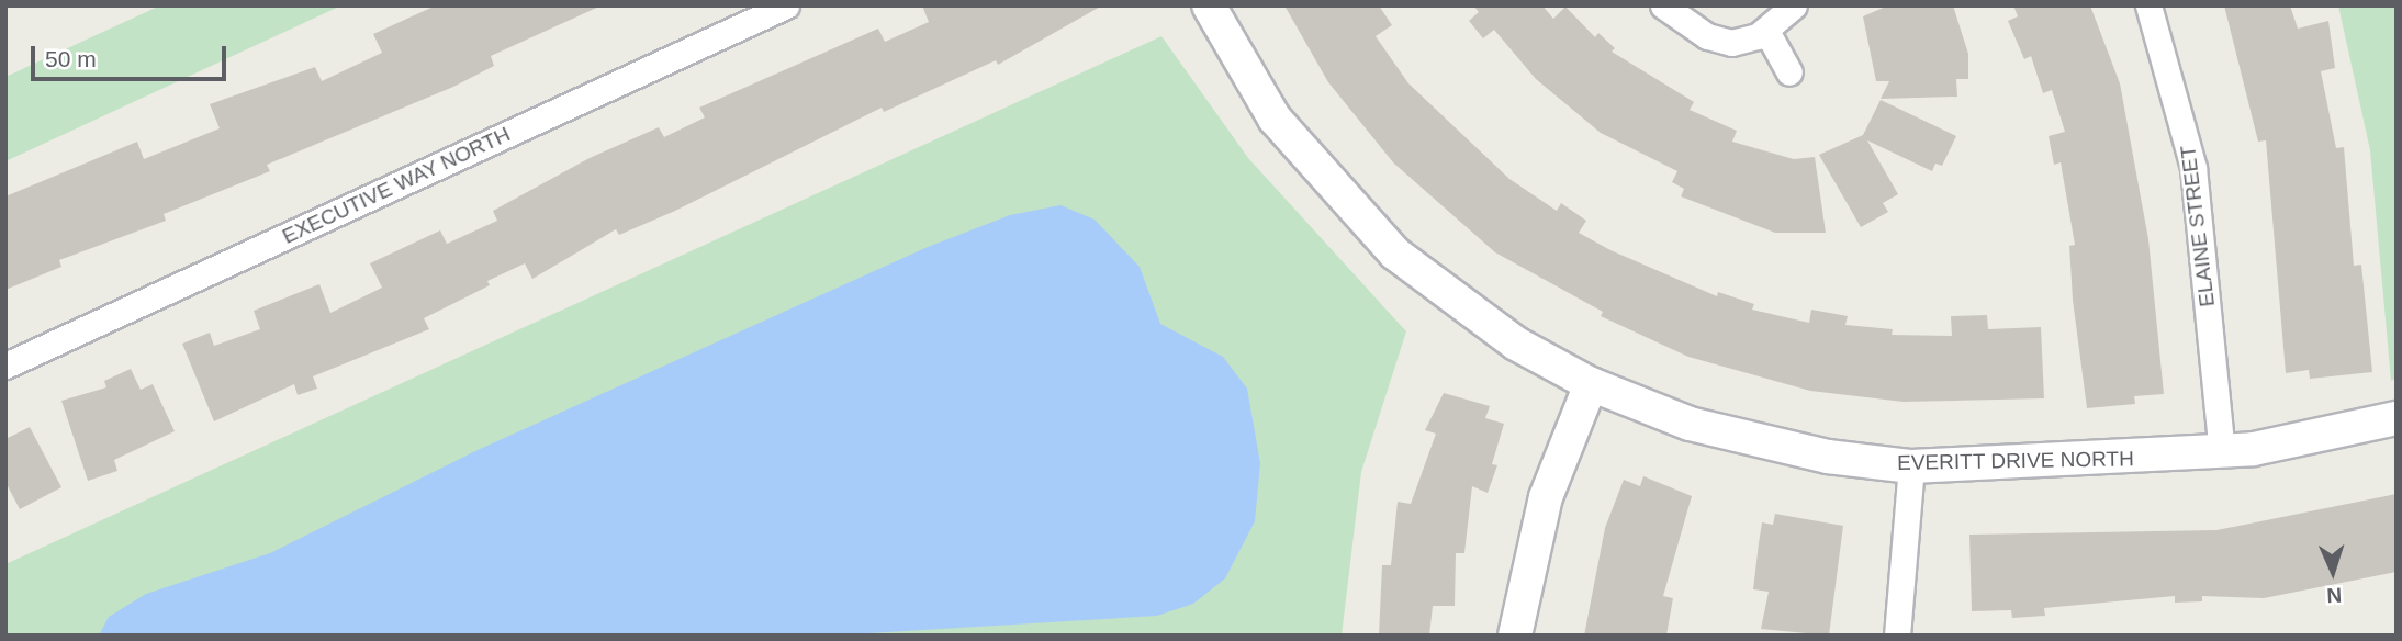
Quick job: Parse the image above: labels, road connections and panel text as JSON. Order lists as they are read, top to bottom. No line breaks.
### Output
{"streets":{"street":["EXECUTIVE WAY NORTH","ELAINE STREET","EVERITT DRIVE NORTH"]},"crossings":[["ELAINE STREET","EVERITT DRIVE NORTH"]],"scale_bar":"50 m","north":"bottom"}
